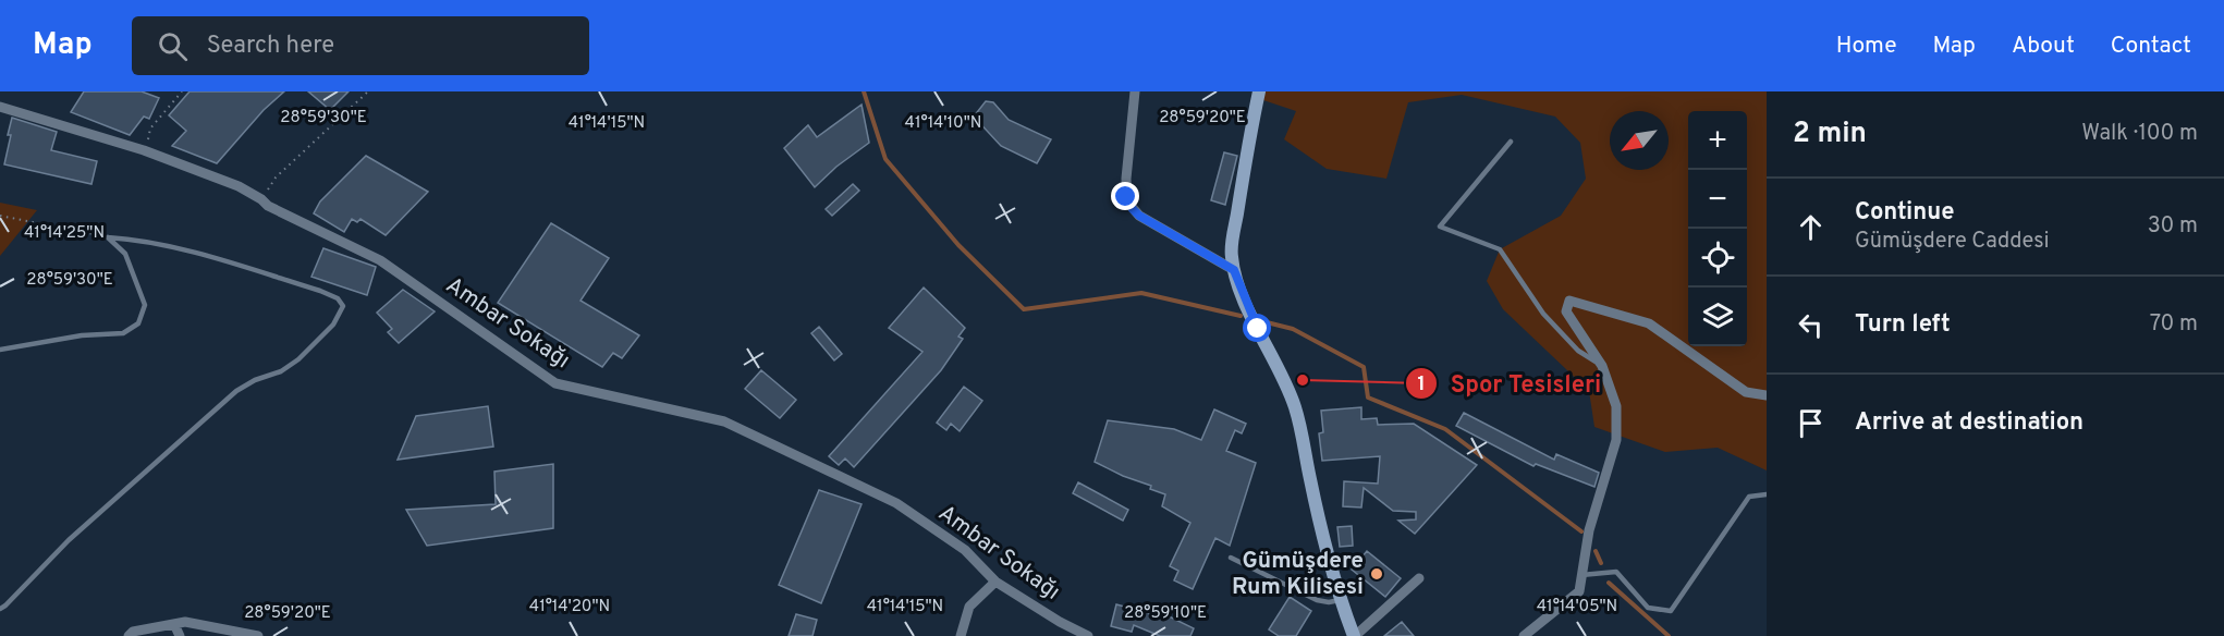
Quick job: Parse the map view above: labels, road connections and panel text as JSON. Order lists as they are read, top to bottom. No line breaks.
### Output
{"streets":{"street":["Ambar Sokağı"]},"places":["Spor Tesisleri","Gümüşdere Rum Kilisesi"],"north":"bottom left","page":{"header":"Map","search":"Search here","nav":["Home","Map","About","Contact"],"heading":["2 min","Walk · 100 m"],"map_buttons":["+","−"],"list":[["Continue","Gümüşdere Caddesi","30 m"],["Turn left","70 m"],"Arrive at destination"]},"coordinates":["28°59'30\"E","28°59'20\"E","41°14'15\"N","41°14'10\"N","41°14'25\"N","41°14'20\"N","41°14'05\"N","28°59'10\"E"]}
